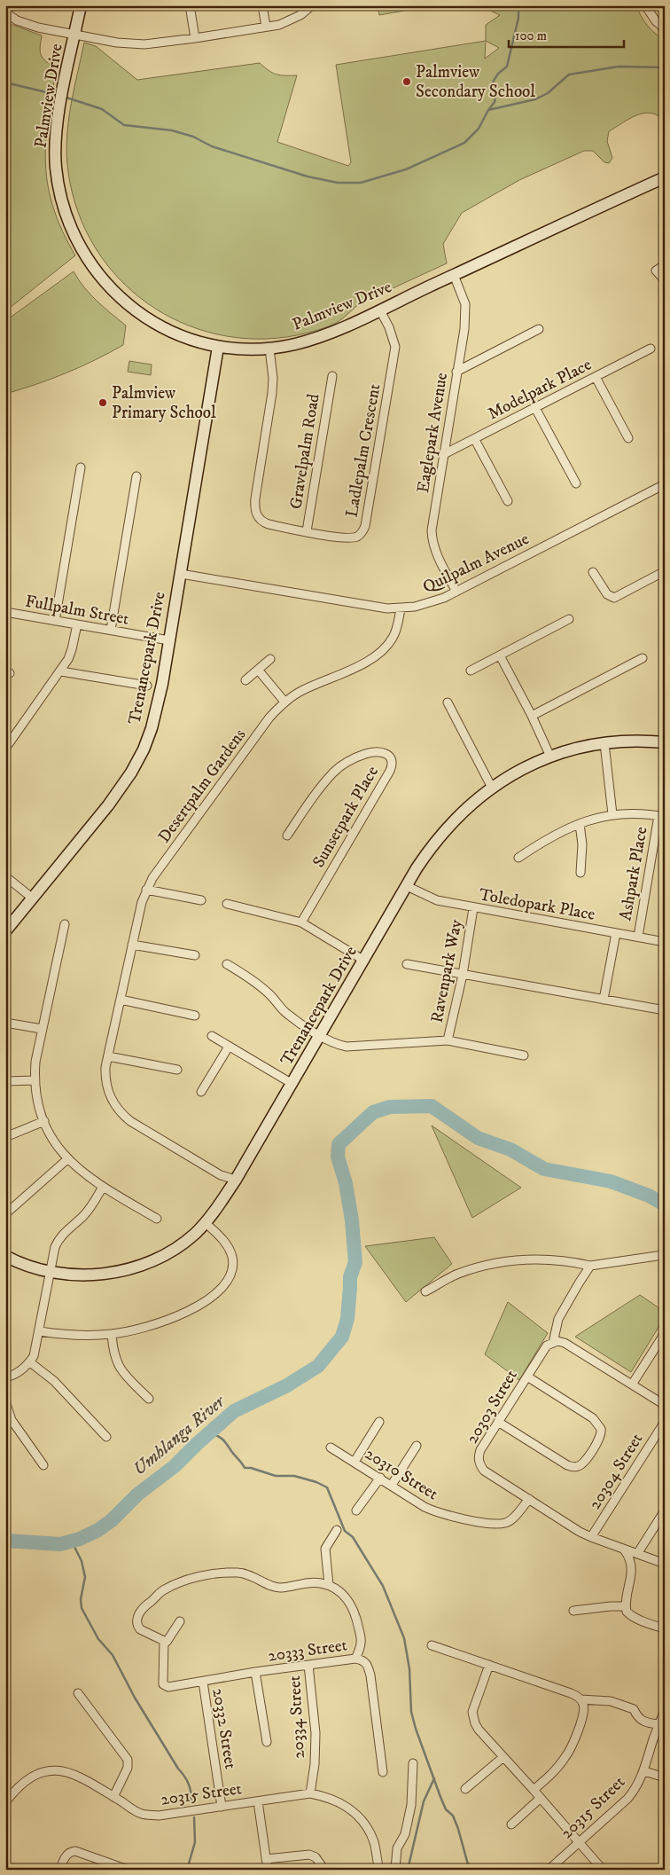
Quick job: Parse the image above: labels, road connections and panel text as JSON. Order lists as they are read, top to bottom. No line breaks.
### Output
{"streets":{"street":["Palmview Drive","Modelpark Place","Eaglepark Avenue","Ladlepalm Crescent","Gravelpalm Road","Quilpalm Avenue","Fullpalm Street","Trenancepark Drive","Desertpalm Gardens","Sunsetpark Place","Ashpark Place","Toledopark Place","Ravenpark Way","20303 Street","20304 Street","20310 Street","20333 Street","20334 Street","20332 Street","20315 Street"]},"crossings":[["Palmview Drive","Eaglepark Avenue"],["Palmview Drive","Ladlepalm Crescent"],["Palmview Drive","Trenancepark Drive"],["Modelpark Place","Eaglepark Avenue"],["Eaglepark Avenue","Quilpalm Avenue"],["Ladlepalm Crescent","Gravelpalm Road"],["Quilpalm Avenue","Trenancepark Drive"],["Quilpalm Avenue","Desertpalm Gardens"],["Fullpalm Street","Trenancepark Drive"],["Trenancepark Drive","Desertpalm Gardens"],["Trenancepark Drive","Toledopark Place"],["Ashpark Place","Toledopark Place"],["Toledopark Place","Ravenpark Way"],["20303 Street","20304 Street"],["20303 Street","20310 Street"],["20333 Street","20334 Street"],["20333 Street","20332 Street"],["20334 Street","20315 Street"],["20332 Street","20315 Street"]],"water":["Umhlanga River"],"places":["Palmview Secondary School","Palmview Primary School"],"scale_bar":"100 m"}
